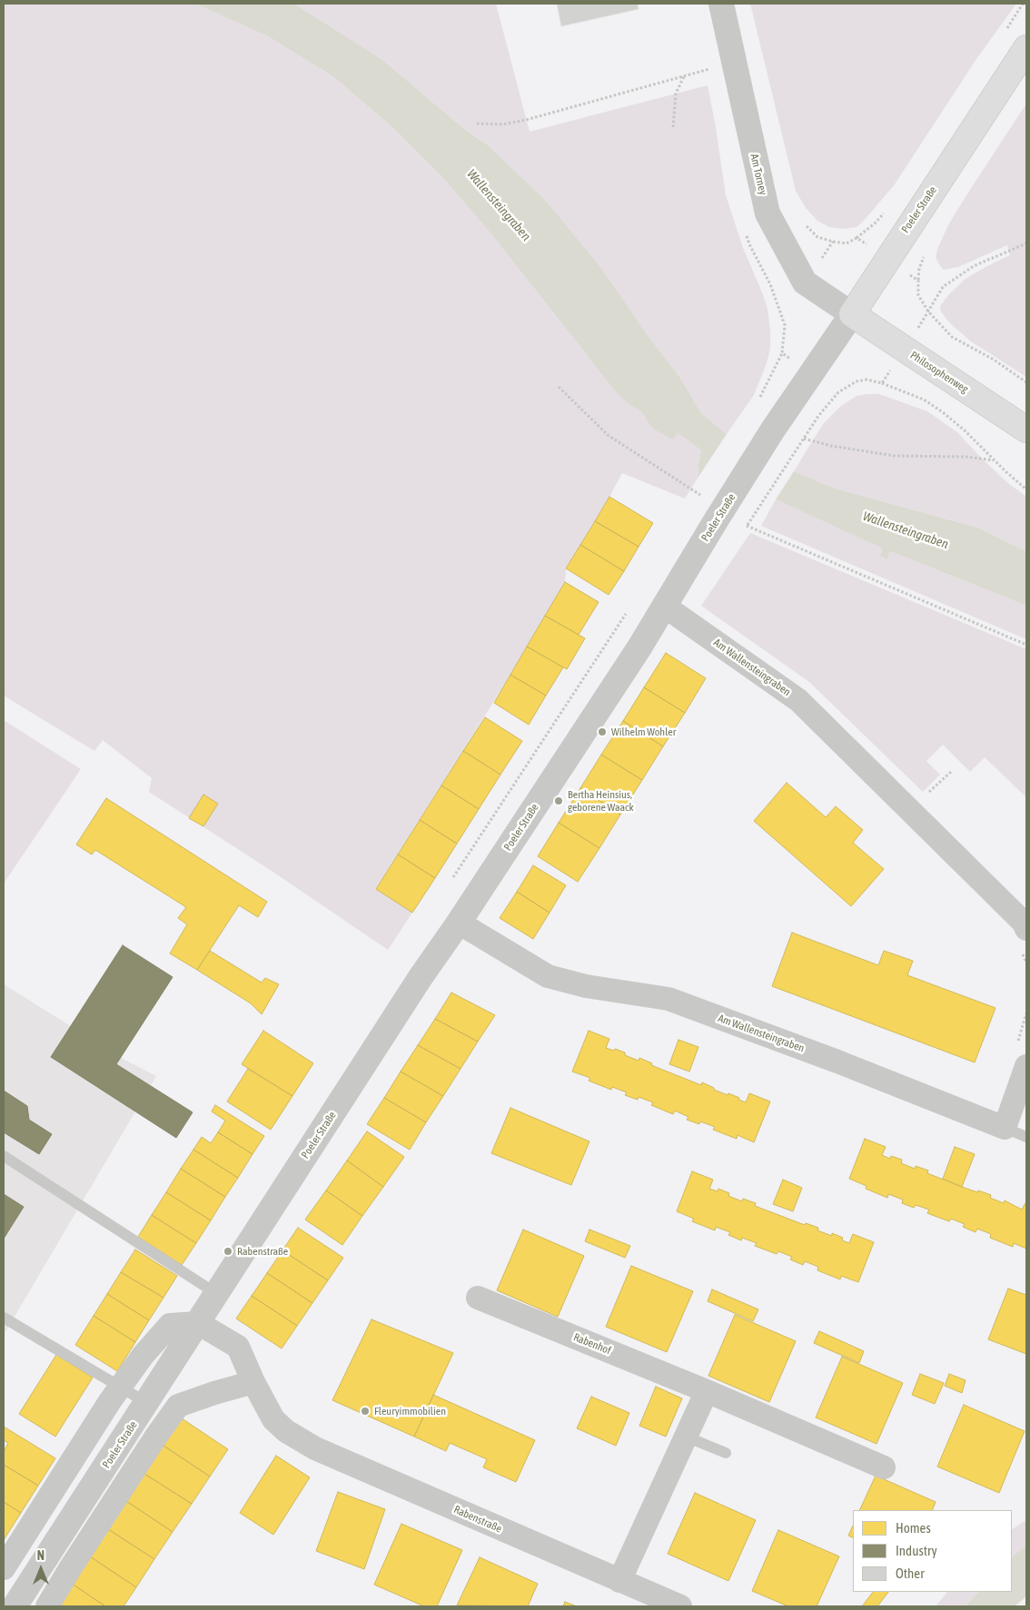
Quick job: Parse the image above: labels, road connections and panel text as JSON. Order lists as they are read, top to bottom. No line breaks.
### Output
{"streets":{"main road":["Poeler Straße","Philosophenweg"],"street":["Am Torney","Am Wallensteingraben","Rabenhof","Rabenstraße"]},"crossings":[["Am Torney","Poeler Straße"],["Am Torney","Philosophenweg"],["Poeler Straße","Philosophenweg"],["Poeler Straße","Am Wallensteingraben"],["Poeler Straße","Rabenstraße"]],"water":["Wallensteingraben"],"places":["Wilhelm Wohler","Bertha Heinsius, geborene Waack","Rabenstraße","Fleuryimmobilien"],"legend":["Homes","Industry","Other"],"north":"top"}
